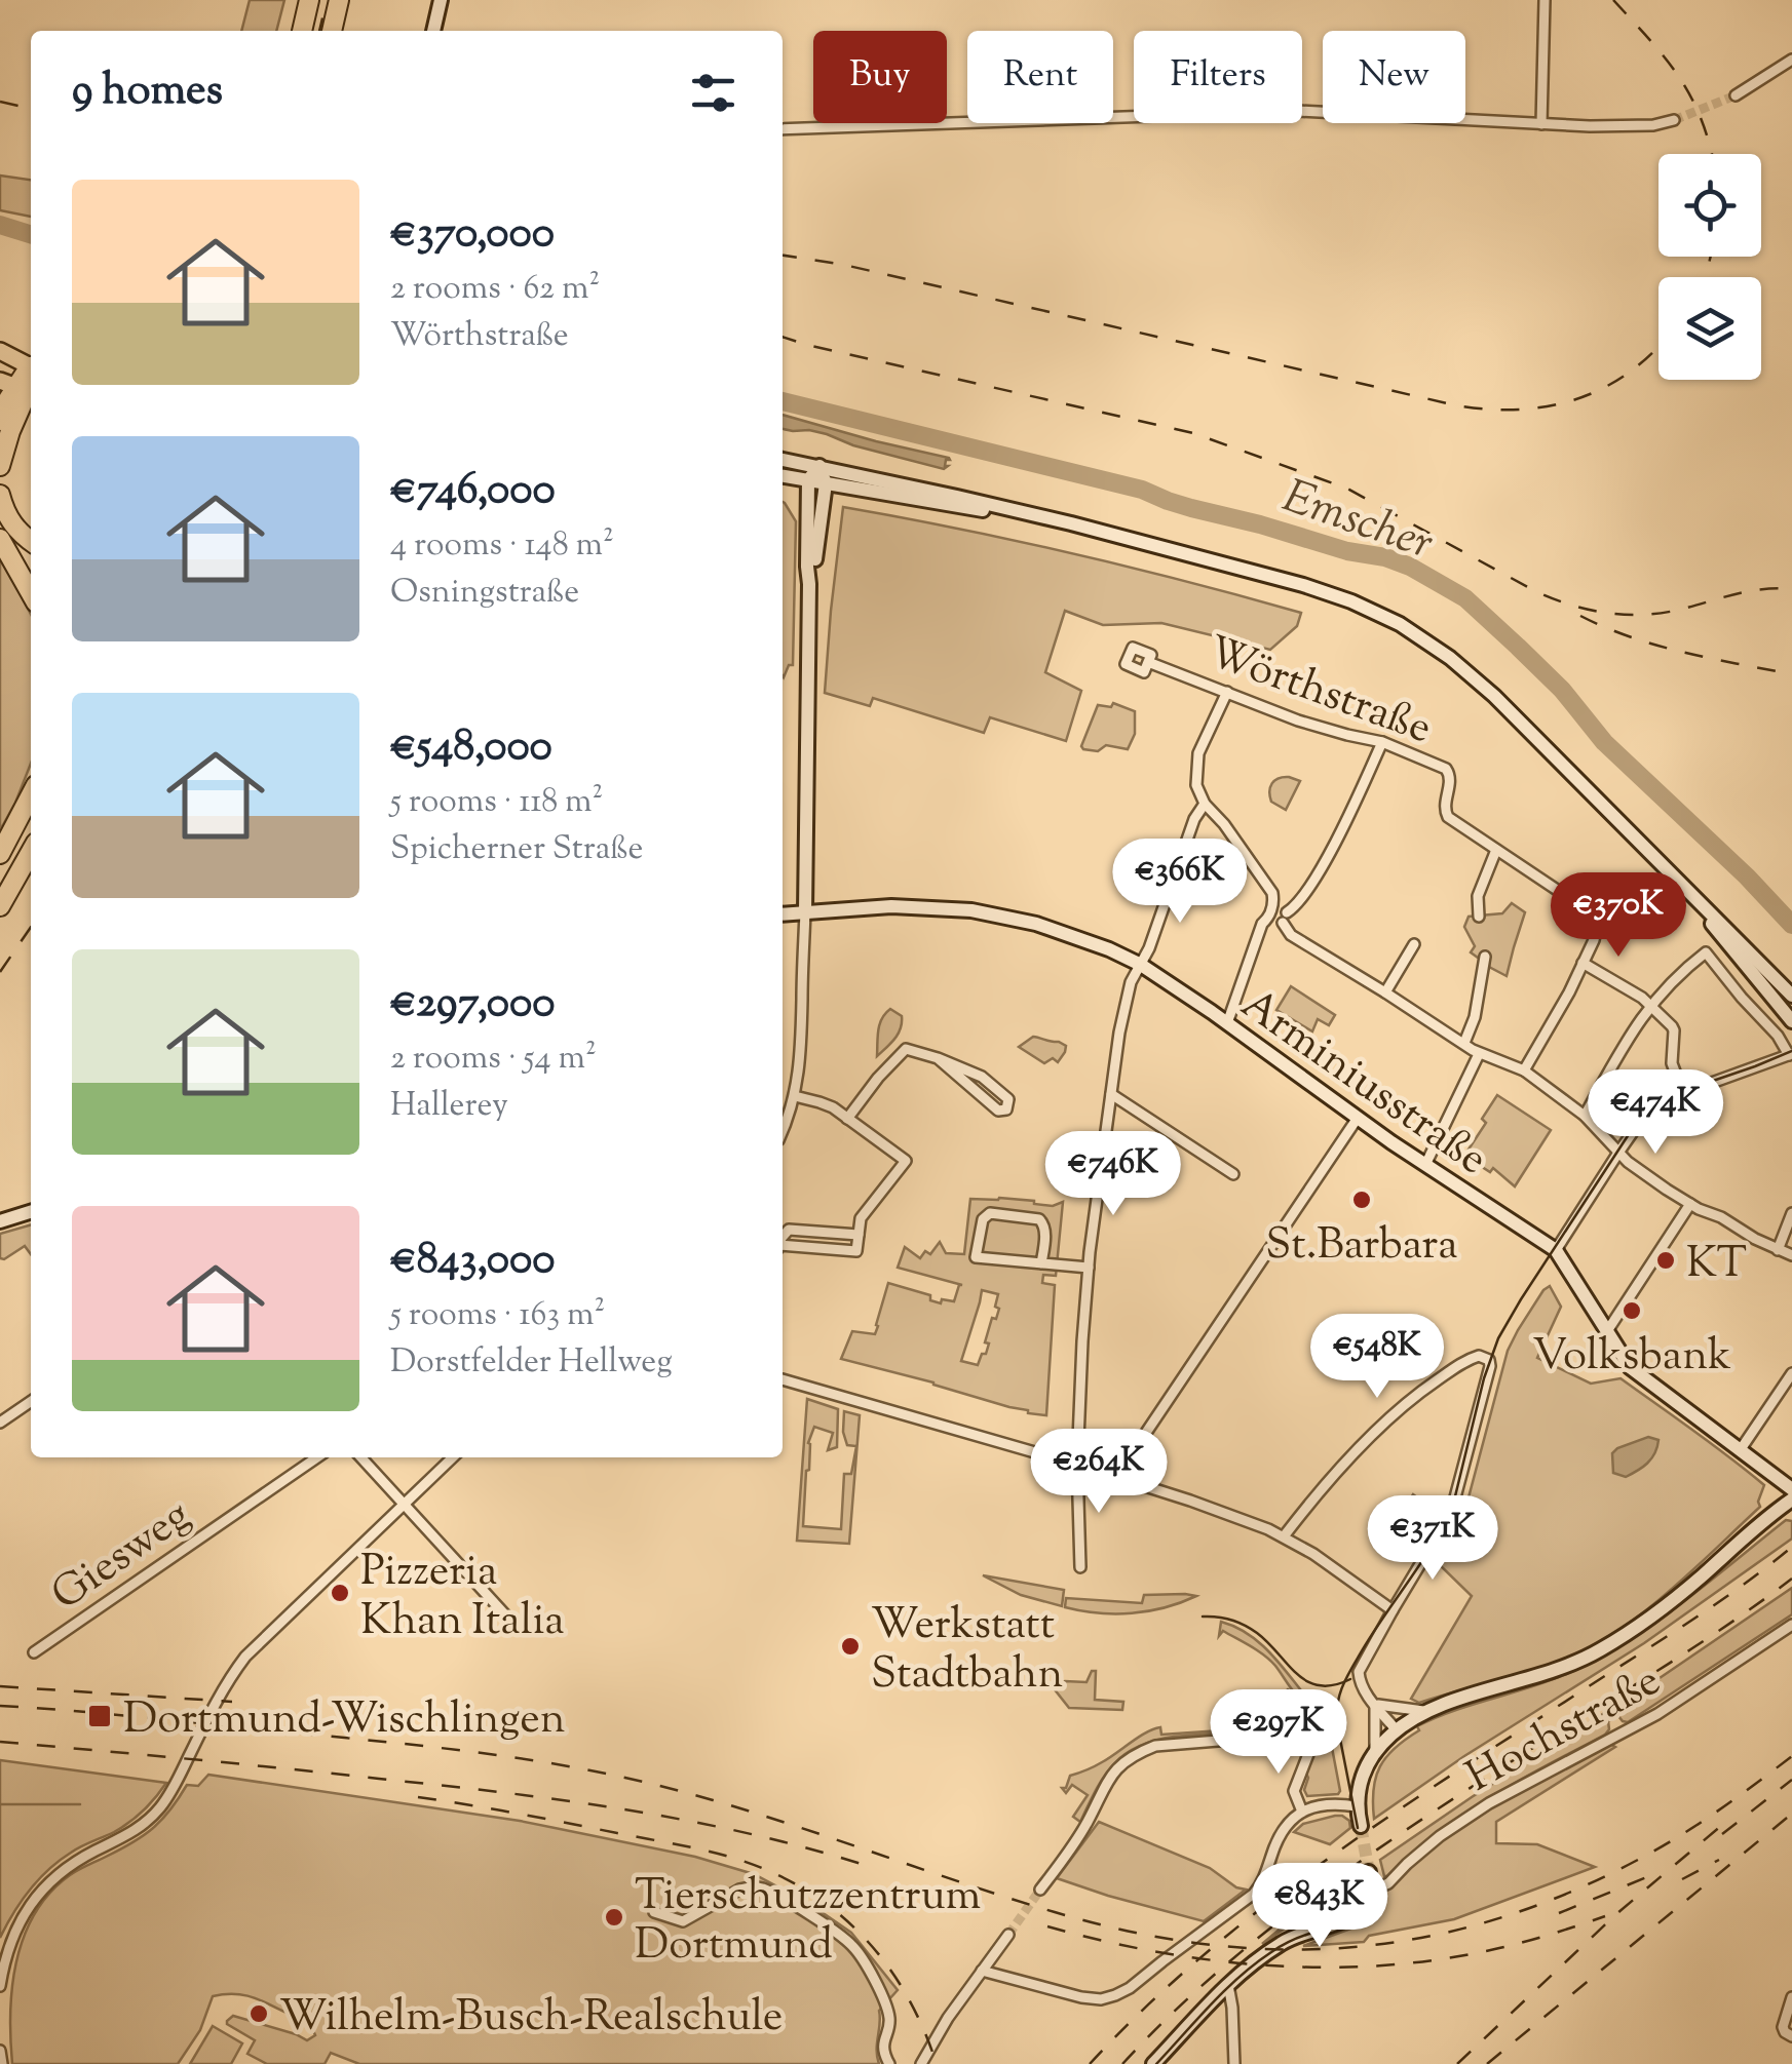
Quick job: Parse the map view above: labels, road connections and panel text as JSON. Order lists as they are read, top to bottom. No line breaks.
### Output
{"streets":{"main road":["Arminiusstraße"],"street":["Wörthstraße","Giesweg","Hochstraße"]},"water":["Emscher"],"places":{"other":["St.Barbara","KT","Volksbank","Pizzeria Khan Italia","Werkstatt Stadtbahn","Tierschutzzentrum Dortmund","Wilhelm-Busch-Realschule"],"transit":["Dortmund-Wischlingen"]},"page":{"chip":["Buy","Rent","Filters","New"],"heading":"9 homes","list":[{"name":"€370,000","note":"2 rooms · 62 m² · Wörthstraße"},{"name":"€746,000","note":"4 rooms · 148 m² · Osningstraße"},{"name":"€548,000","note":"5 rooms · 118 m² · Spicherner Straße"},{"name":"€297,000","note":"2 rooms · 54 m² · Hallerey"},{"name":"€843,000","note":"5 rooms · 163 m² · Dorstfelder Hellweg"}],"price":["€366K","€370K","€474K","€746K","€548K","€264K","€371K","€297K","€843K"]}}
